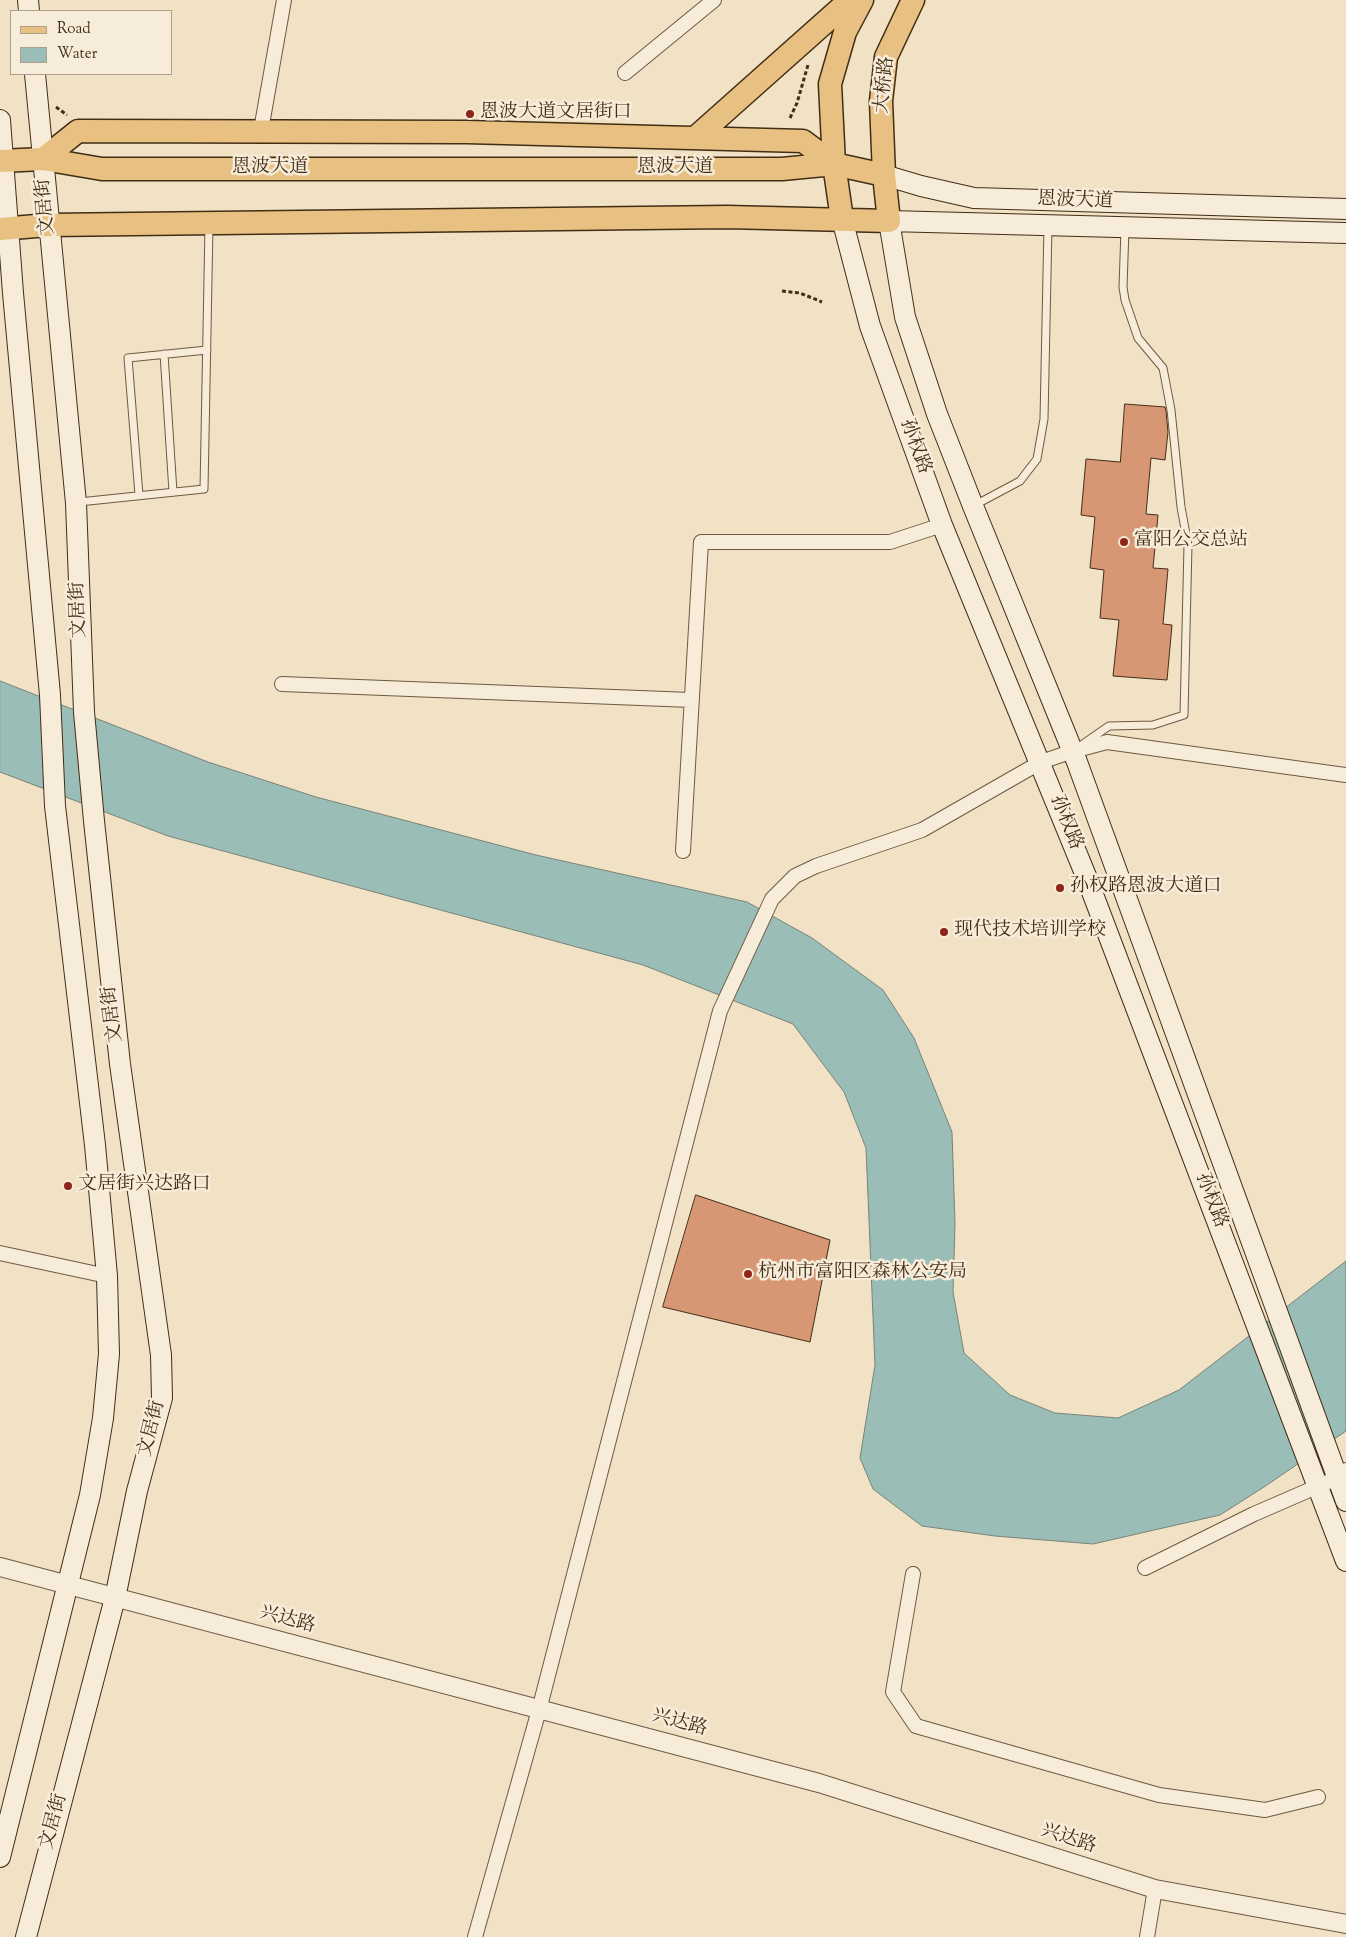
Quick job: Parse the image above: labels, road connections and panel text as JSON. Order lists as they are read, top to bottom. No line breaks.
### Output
{"streets":{"main road":["大桥路","恩波大道","文居街","孙权路"],"street":["兴达路"]},"crossings":[["大桥路","恩波大道"],["大桥路","孙权路"],["恩波大道","文居街"],["恩波大道","孙权路"],["文居街","兴达路"]],"places":["恩波大道文居街口","富阳公交总站","孙权路恩波大道口","现代技术培训学校","文居街兴达路口","杭州市富阳区森林公安局"],"legend":["Road","Water"]}
